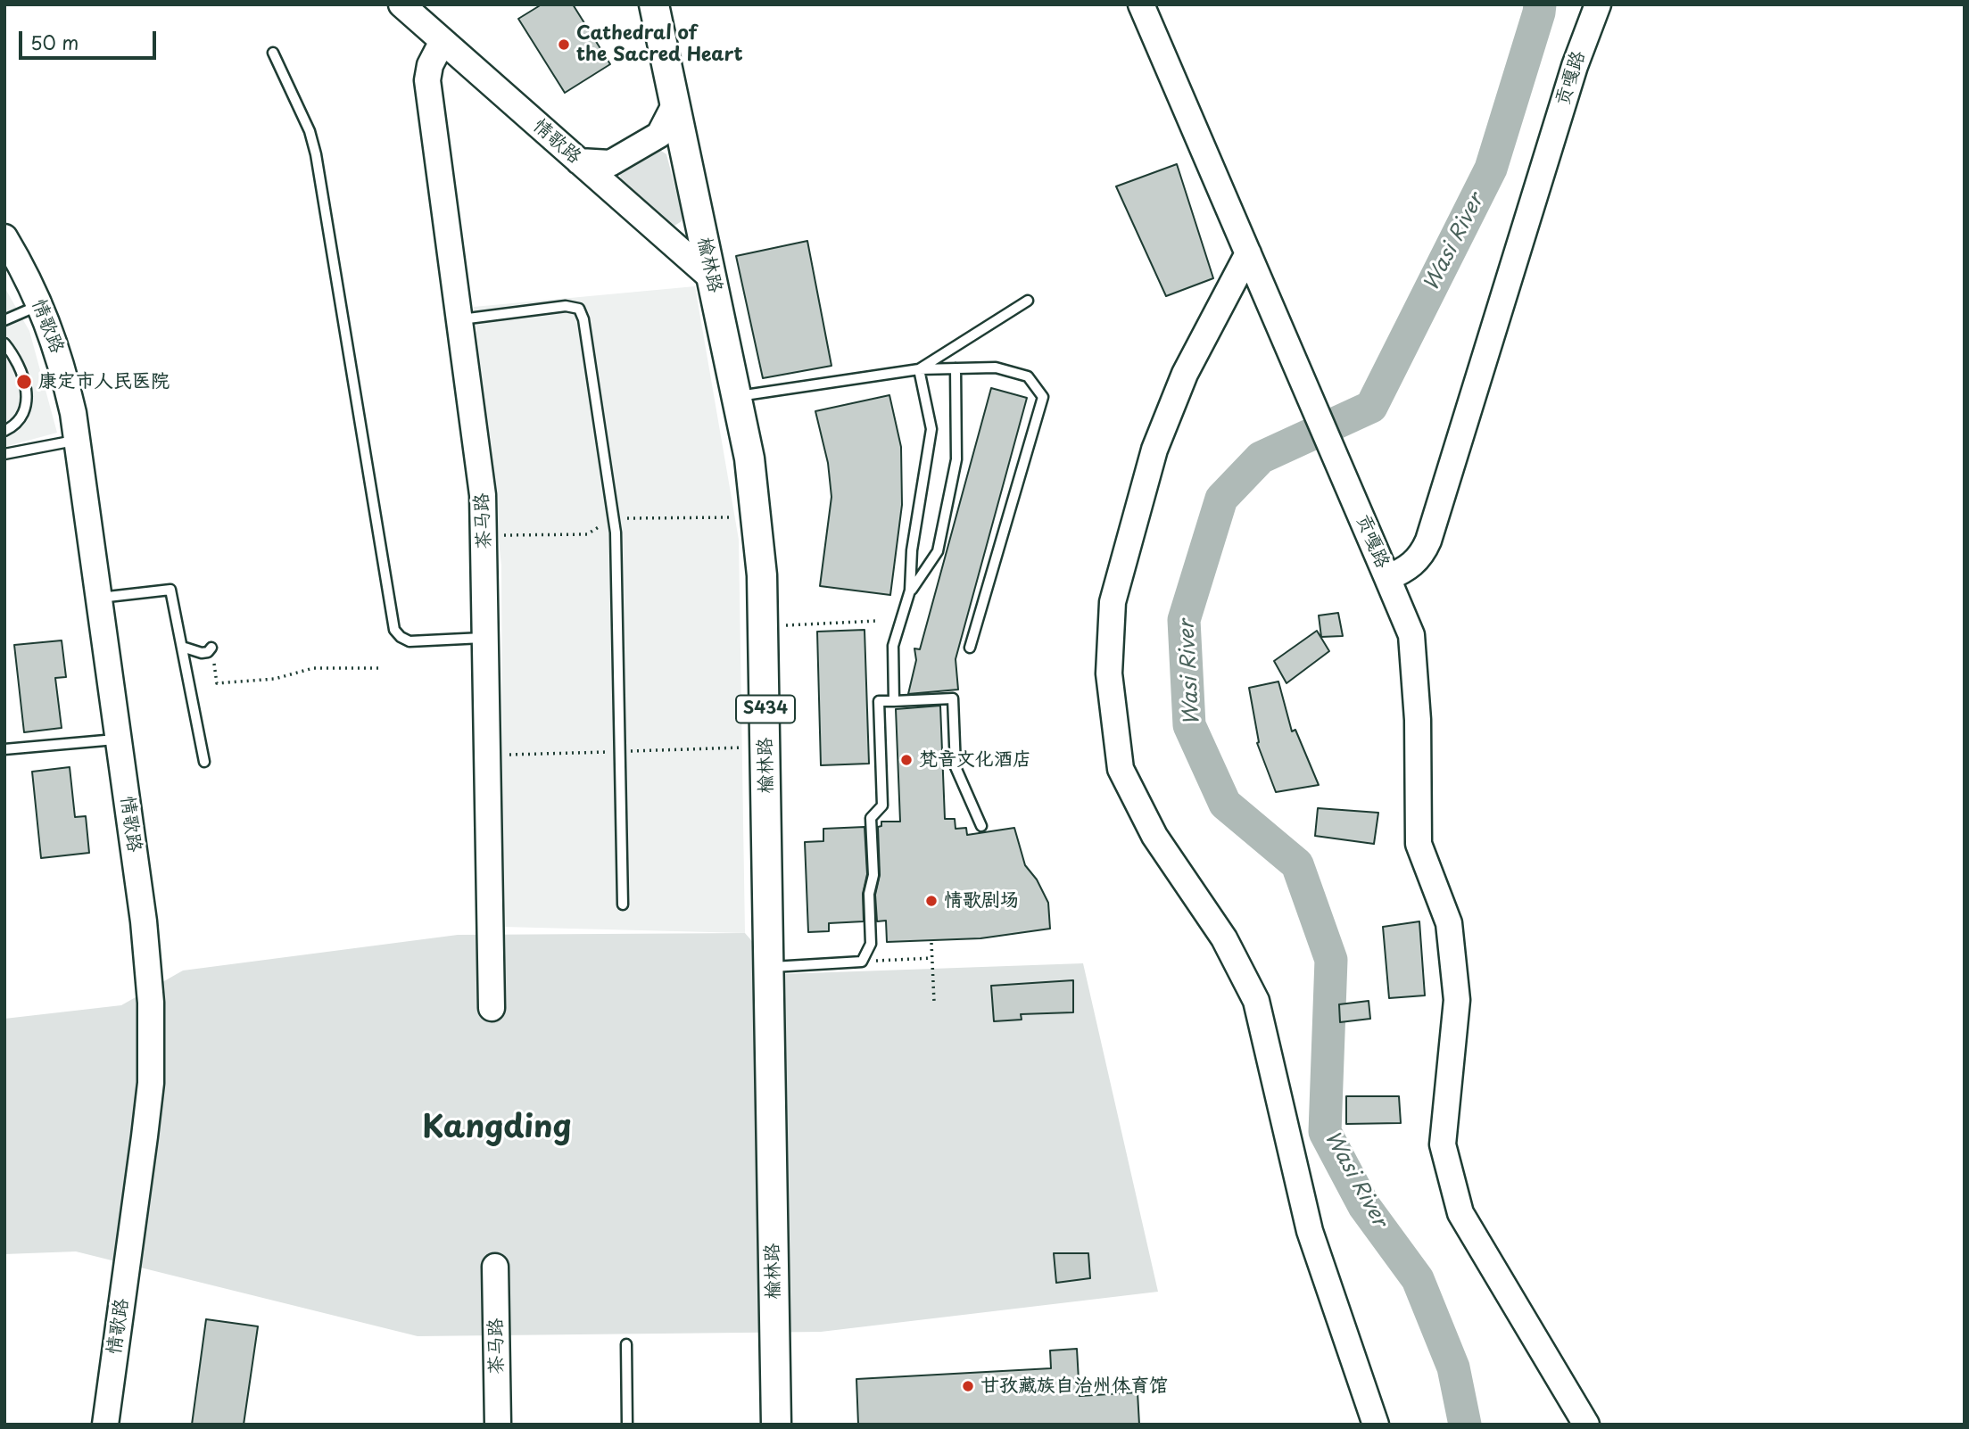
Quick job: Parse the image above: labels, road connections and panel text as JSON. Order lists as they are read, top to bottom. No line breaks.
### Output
{"streets":{"main road":["榆林路","S434"],"street":["贡嘎路","情歌路","茶马路"]},"crossings":[["情歌路","榆林路"],["情歌路","茶马路"]],"districts":["Kangding"],"water":["Wasi River"],"places":["Cathedral of the Sacred Heart","康定市人民医院","梵音文化酒店","情歌剧场","甘孜藏族自治州体育馆"],"scale_bar":"50 m"}
